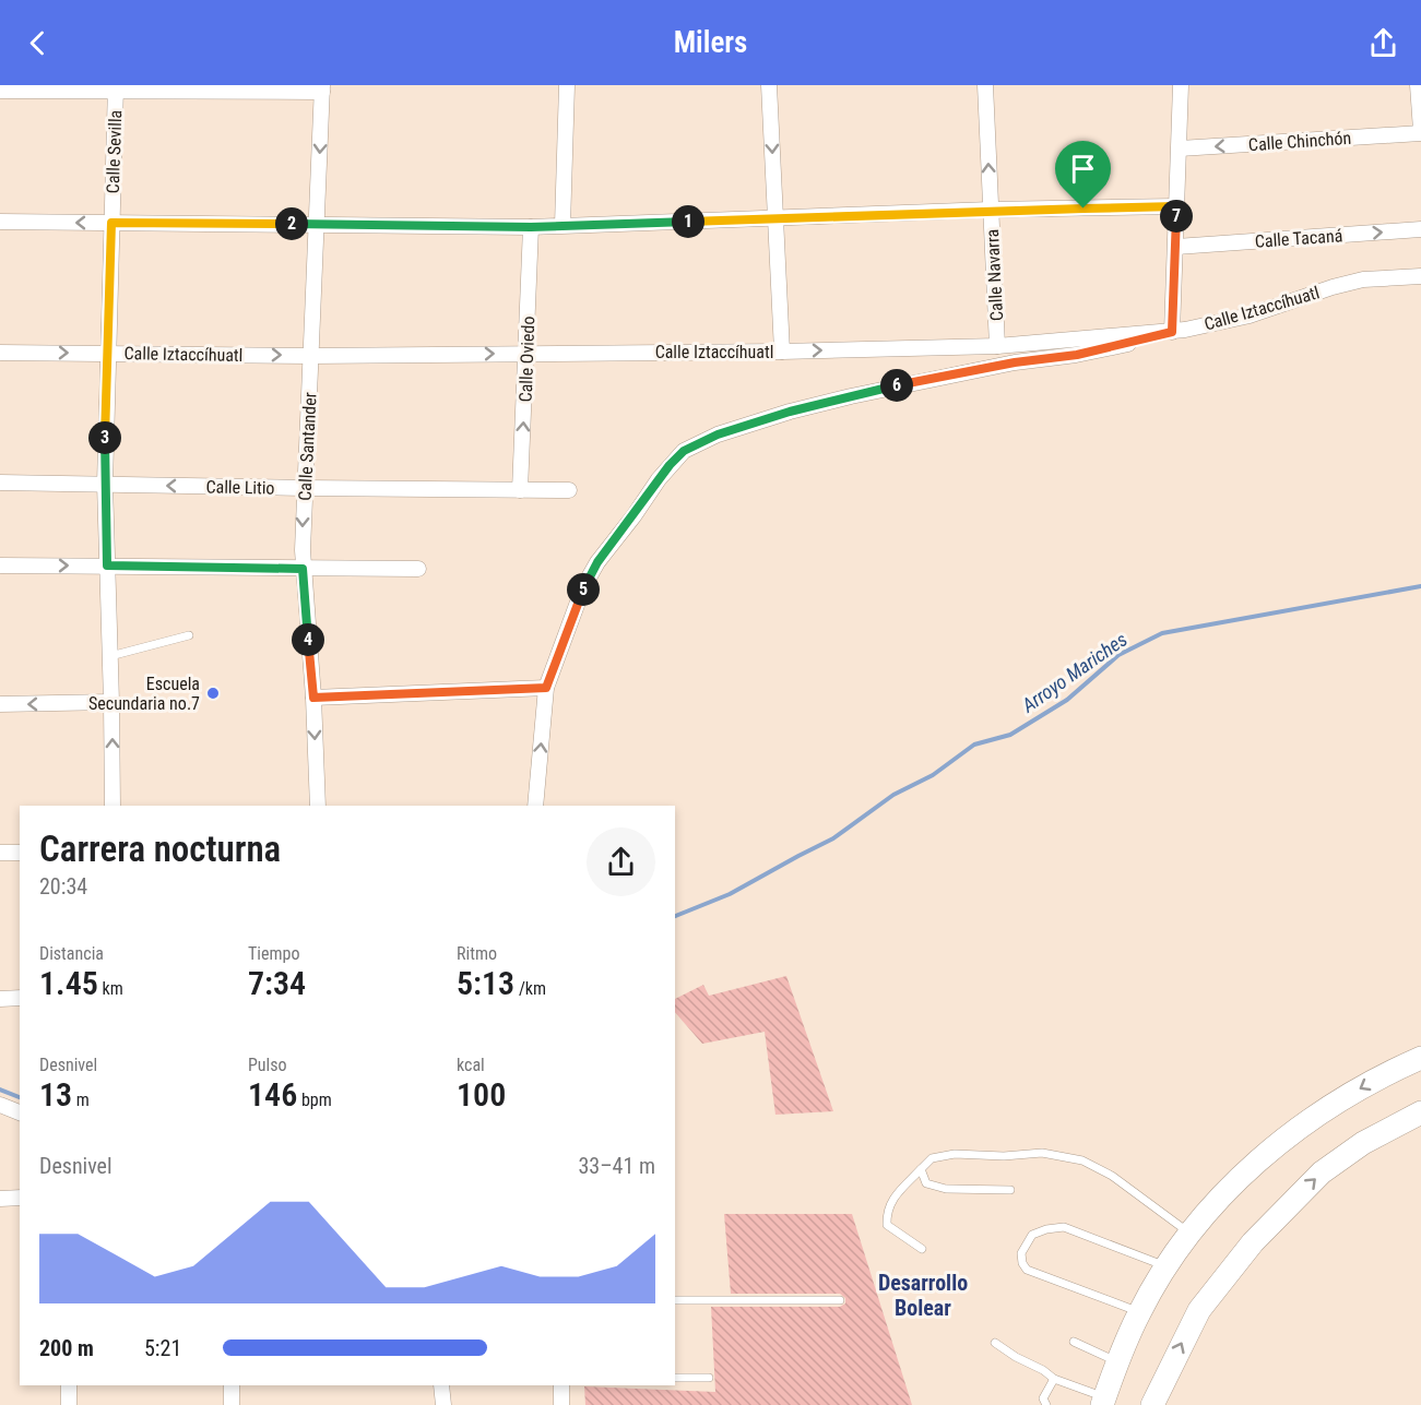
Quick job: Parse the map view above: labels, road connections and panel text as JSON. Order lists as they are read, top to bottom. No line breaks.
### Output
{"streets":{"street":["Calle Chinchón","Calle Sevilla","Calle Tacaná","Calle Navarra","Calle Iztaccíhuatl","Calle Oviedo","Calle Santander","Calle Litio"]},"crossings":[["Calle Sevilla","Calle Iztaccíhuatl"],["Calle Sevilla","Calle Litio"],["Calle Navarra","Calle Iztaccíhuatl"],["Calle Iztaccíhuatl","Calle Oviedo"],["Calle Iztaccíhuatl","Calle Santander"],["Calle Oviedo","Calle Litio"],["Calle Santander","Calle Litio"]],"one_way":["Calle Chinchón","Calle Tacaná","Calle Navarra","Calle Oviedo","Calle Santander"],"districts":["Desarrollo Bolear"],"water":["Arroyo Mariches"],"places":["Escuela Secundaria no.7"],"page":{"header":"Milers","pins":["7","1","2","6","3","5","4"],"heading":["Carrera nocturna","20:34"],"stats":[["Distancia","1.45 km"],["Tiempo","7:34"],["Ritmo","5:13 /km"],["Desnivel","13 m"],["Pulso","146 bpm"],["kcal","100"]],"chart":["Desnivel","33–41 m"],"list":[{"name":"200 m","note":"5:21"}]}}
